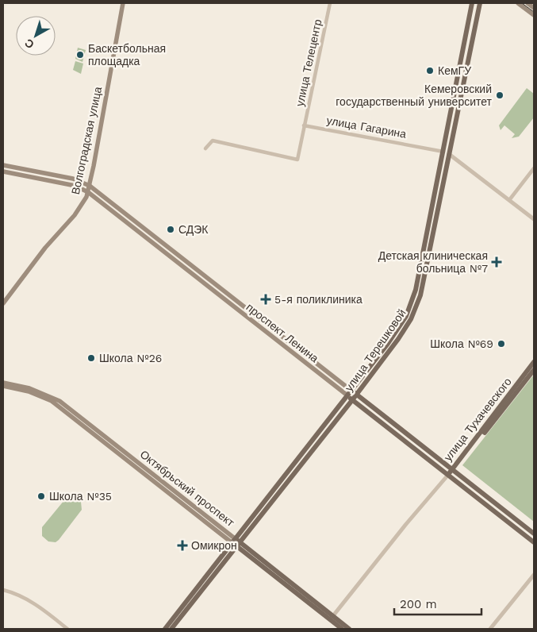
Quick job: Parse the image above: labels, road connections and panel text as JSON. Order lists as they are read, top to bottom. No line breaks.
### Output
{"streets":{"main road":["улица Гагарина","Волгоградская улица","проспект Ленина","улица Терешковой","улица Тухачевского","Октябрьский проспект"],"street":["улица Телецентр"]},"crossings":[["улица Телецентр","улица Гагарина"],["улица Гагарина","улица Терешковой"],["Волгоградская улица","проспект Ленина"],["проспект Ленина","улица Терешковой"],["проспект Ленина","улица Тухачевского"],["улица Терешковой","Октябрьский проспект"]],"places":{"other":["Баскетбольная площадка","КемГУ","Кемеровский государственный университет","СДЭК","Школа №69","Школа №26","Школа №35"],"health":["Детская клиническая больница №7","5-я поликлиника","Омикрон"]},"scale_bar":"200 m","north":"bottom left"}
